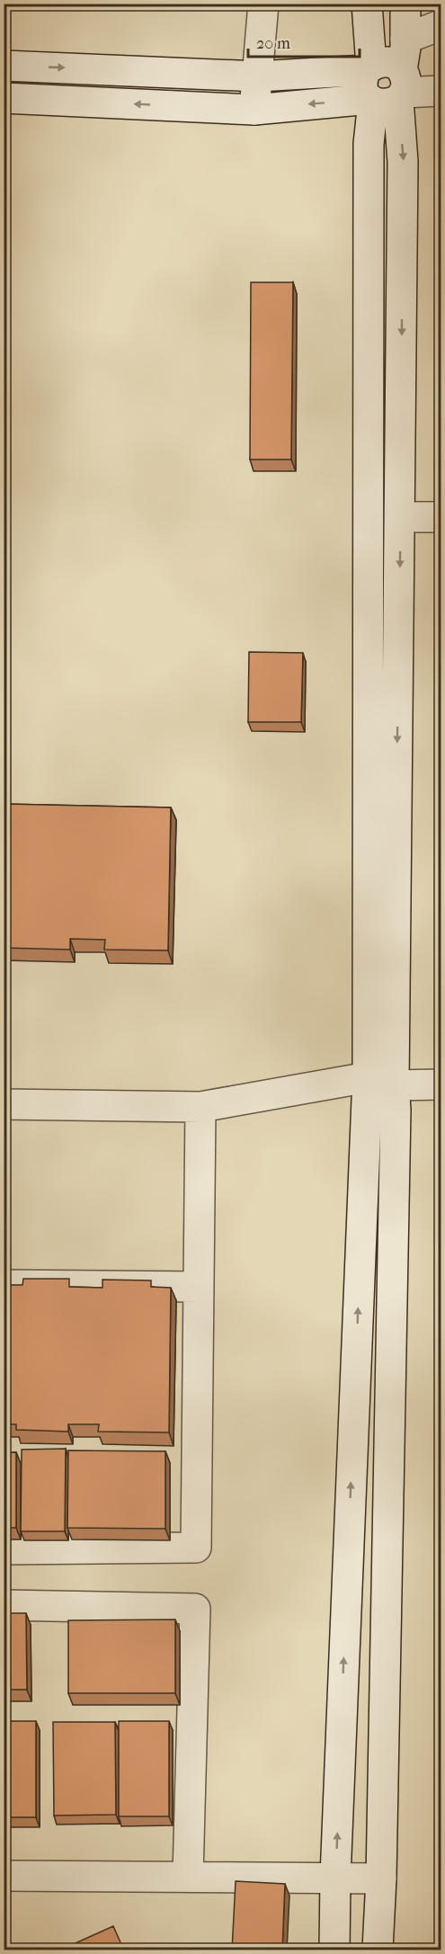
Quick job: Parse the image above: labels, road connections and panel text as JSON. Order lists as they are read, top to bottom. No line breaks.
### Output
{"scale_bar":"20 m"}
